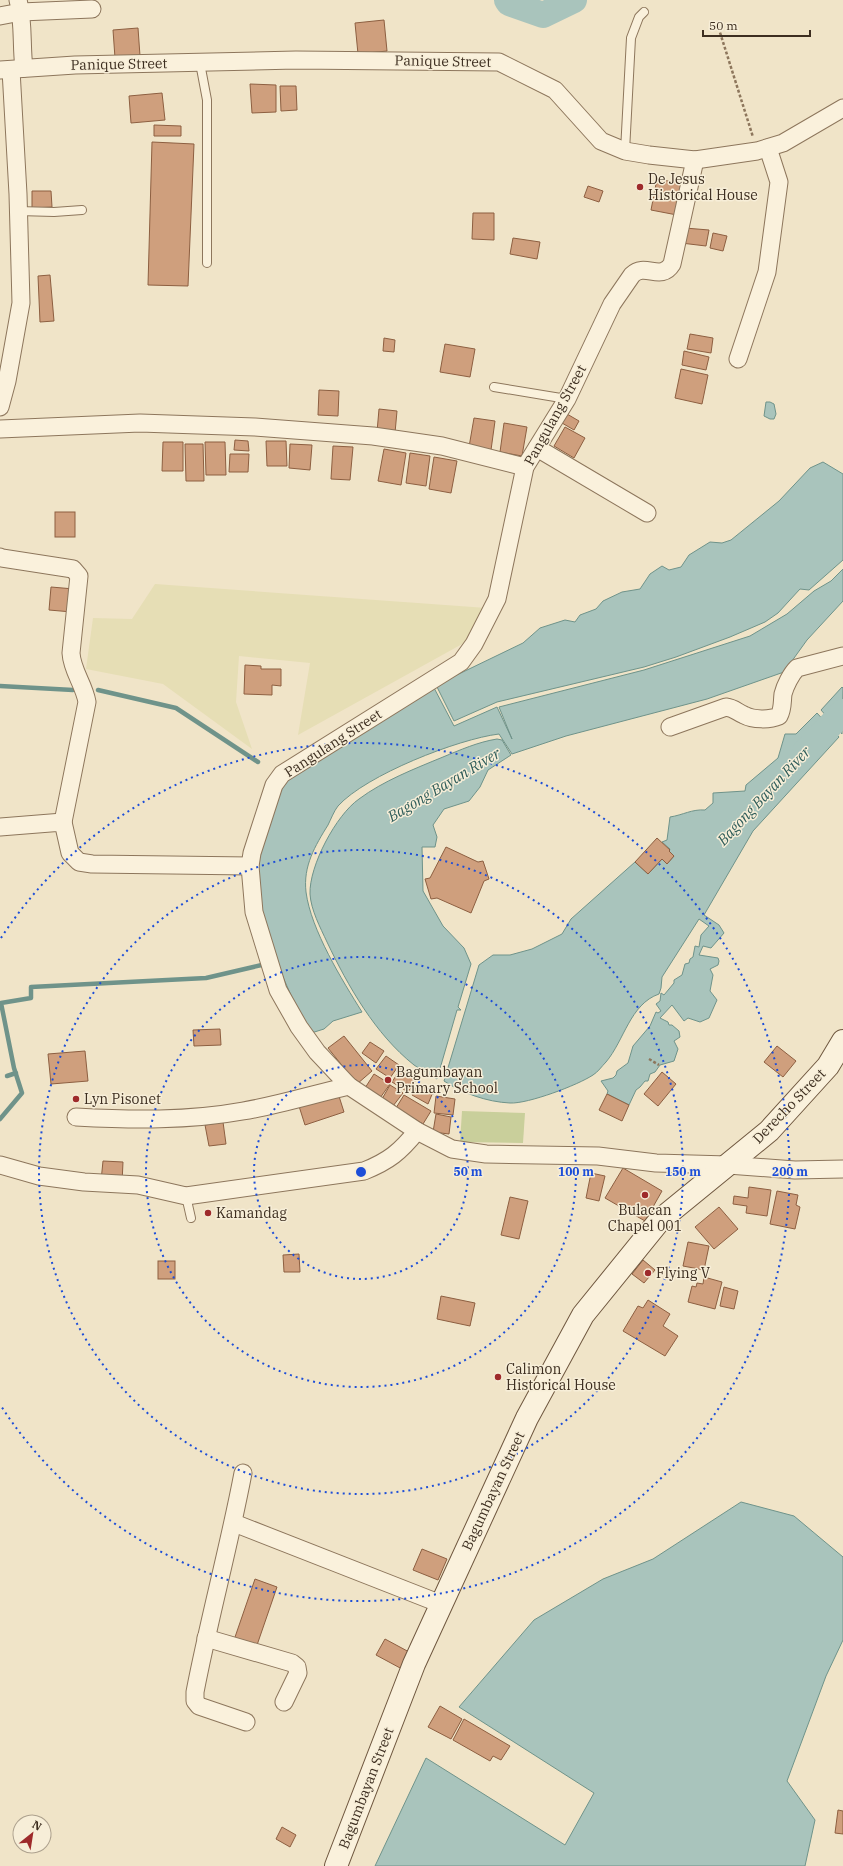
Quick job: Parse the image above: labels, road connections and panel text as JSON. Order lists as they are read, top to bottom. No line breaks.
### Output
{"streets":{"main road":["Derecho Street","Bagumbayan Street"],"street":["Panique Street","Pangulang Street"]},"crossings":[["Panique Street","Pangulang Street"],["Pangulang Street","Derecho Street"],["Pangulang Street","Bagumbayan Street"],["Derecho Street","Bagumbayan Street"]],"water":["Bagong Bayan River"],"places":["De Jesus Historical House","Bagumbayan Primary School","Lyn Pisonet","Bulacan Chapel 001","Kamandag","Flying V","Calimon Historical House"],"scale_bar":"50 m","north":"top right","rings":["50 m","100 m","150 m","200 m"]}
